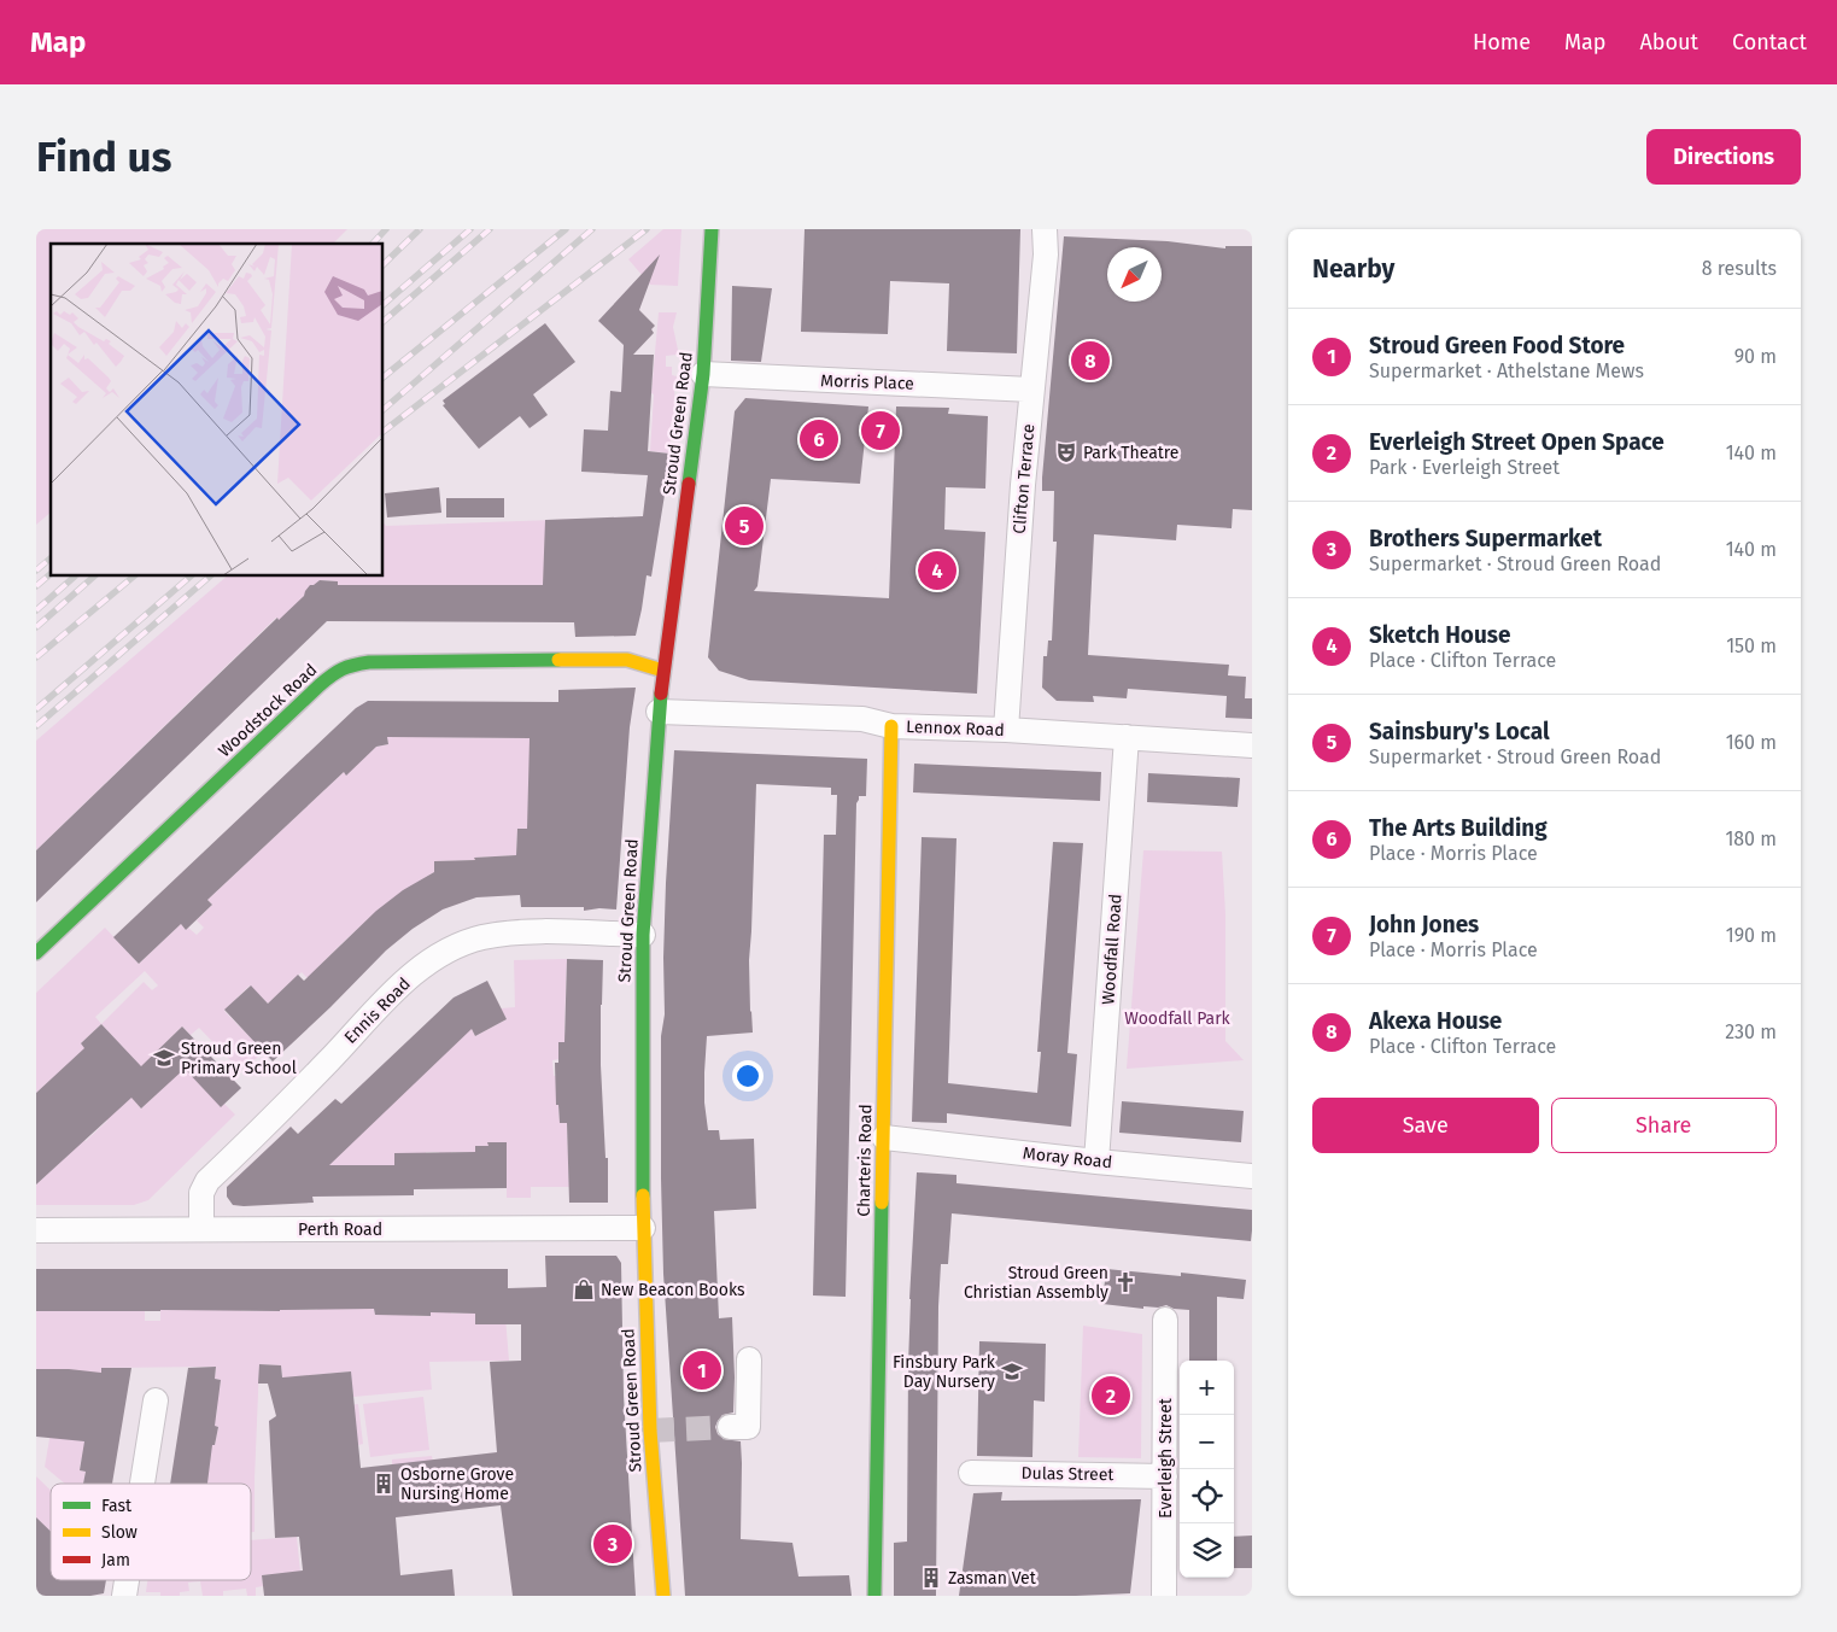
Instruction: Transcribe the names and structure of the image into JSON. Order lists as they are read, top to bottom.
{
  "streets": {
    "main road": ["Stroud Green Road", "Woodstock Road", "Charteris Road"],
    "street": [
      "Morris Place",
      "Clifton Terrace",
      "Lennox Road",
      "Woodfall Road",
      "Ennis Road",
      "Moray Road",
      "Perth Road",
      "Everleigh Street",
      "Dulas Street"
    ]
  },
  "crossings": [
    ["Morris Place", "Stroud Green Road"],
    ["Morris Place", "Clifton Terrace"],
    ["Stroud Green Road", "Woodstock Road"],
    ["Stroud Green Road", "Lennox Road"],
    ["Stroud Green Road", "Ennis Road"],
    ["Stroud Green Road", "Perth Road"],
    ["Clifton Terrace", "Lennox Road"],
    ["Lennox Road", "Woodfall Road"],
    ["Lennox Road", "Charteris Road"],
    ["Woodfall Road", "Moray Road"],
    ["Ennis Road", "Perth Road"],
    ["Moray Road", "Charteris Road"],
    ["Everleigh Street", "Dulas Street"]
  ],
  "parks": ["Woodfall Park"],
  "places": {
    "theatre": ["Park Theatre"],
    "school or university": ["Stroud Green Primary School", "Finsbury Park Day Nursery"],
    "church": ["Stroud Green Christian Assembly"],
    "shop": ["New Beacon Books"],
    "building": ["Osborne Grove Nursing Home", "Zasman Vet"]
  },
  "legend": ["Fast", "Slow", "Jam"],
  "north": "bottom left",
  "page": {
    "header": "Map",
    "nav": [
      "Home",
      "Map",
      "About",
      "Contact"
    ],
    "buttons": [
      "Directions",
      ["Save", "Share"]
    ],
    "title": "Find us",
    "heading": ["Nearby", "8 results"],
    "list": [
      {
        "mark": "1",
        "name": "Stroud Green Food Store",
        "note": "Supermarket · Athelstane Mews",
        "value": "90 m"
      },
      {
        "mark": "2",
        "name": "Everleigh Street Open Space",
        "note": "Park · Everleigh Street",
        "value": "140 m"
      },
      {
        "mark": "3",
        "name": "Brothers Supermarket",
        "note": "Supermarket · Stroud Green Road",
        "value": "140 m"
      },
      {
        "mark": "4",
        "name": "Sketch House",
        "note": "Place · Clifton Terrace",
        "value": "150 m"
      },
      {
        "mark": "5",
        "name": "Sainsbury's Local",
        "note": "Supermarket · Stroud Green Road",
        "value": "160 m"
      },
      {
        "mark": "6",
        "name": "The Arts Building",
        "note": "Place · Morris Place",
        "value": "180 m"
      },
      {
        "mark": "7",
        "name": "John Jones",
        "note": "Place · Morris Place",
        "value": "190 m"
      },
      {
        "mark": "8",
        "name": "Akexa House",
        "note": "Place · Clifton Terrace",
        "value": "230 m"
      }
    ],
    "pins": [
      "8",
      "7",
      "6",
      "5",
      "4",
      "1",
      "2",
      "3"
    ],
    "map_buttons": ["+", "−"]
  }
}
